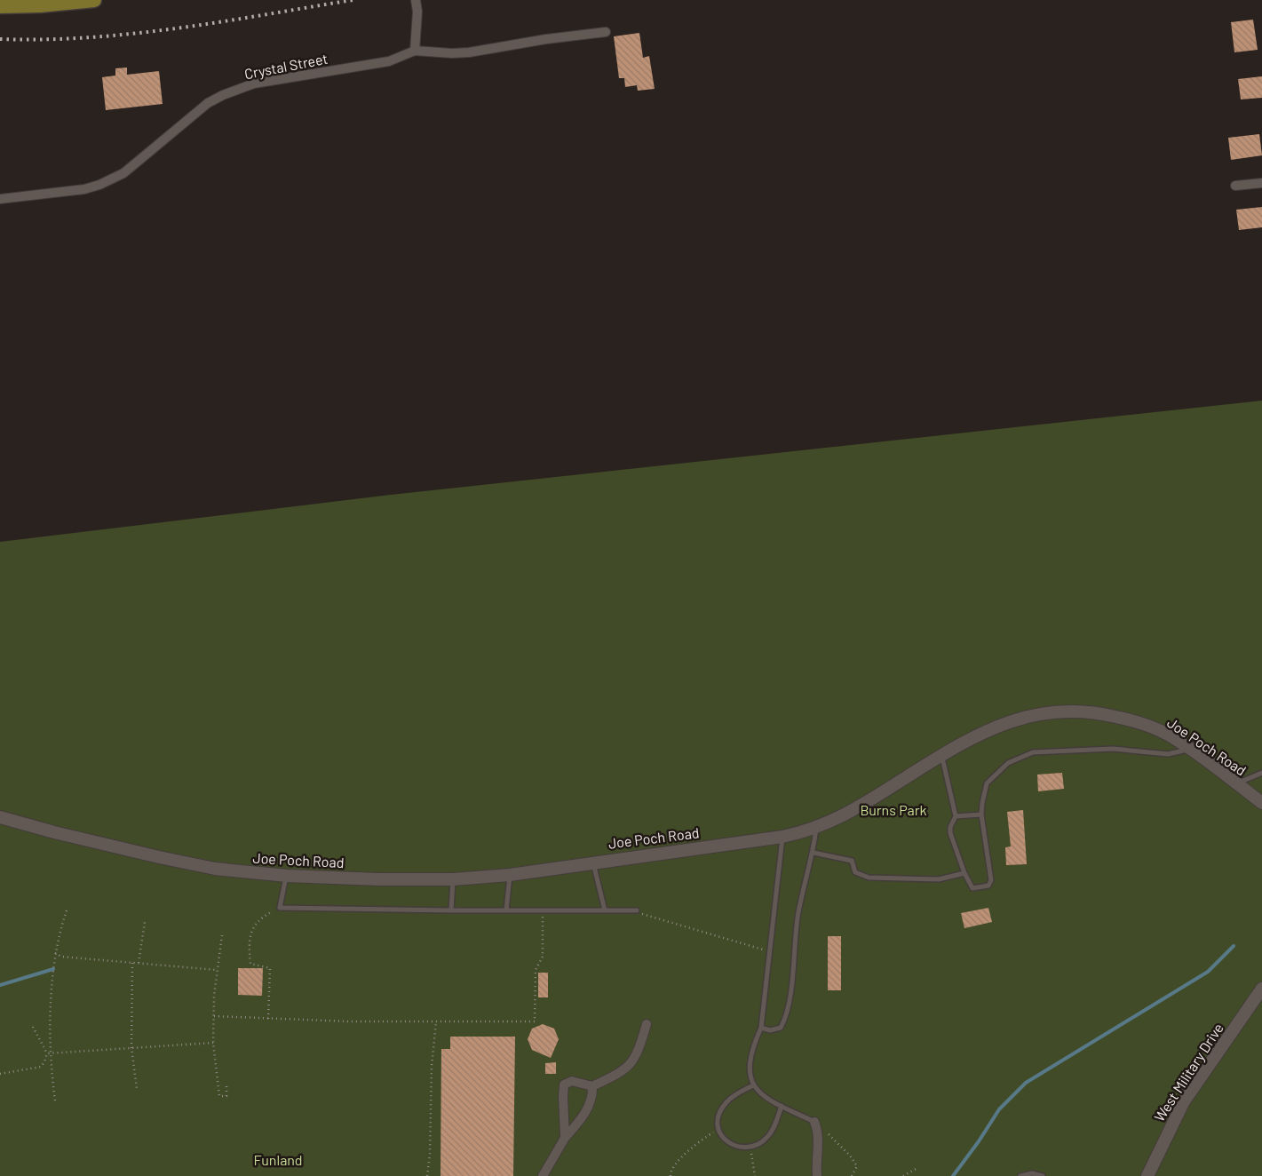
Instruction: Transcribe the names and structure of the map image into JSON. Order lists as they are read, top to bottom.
{
  "streets": {
    "street": ["Crystal Street", "Joe Poch Road", "West Military Drive"]
  },
  "parks": ["Burns Park", "Funland"]
}
